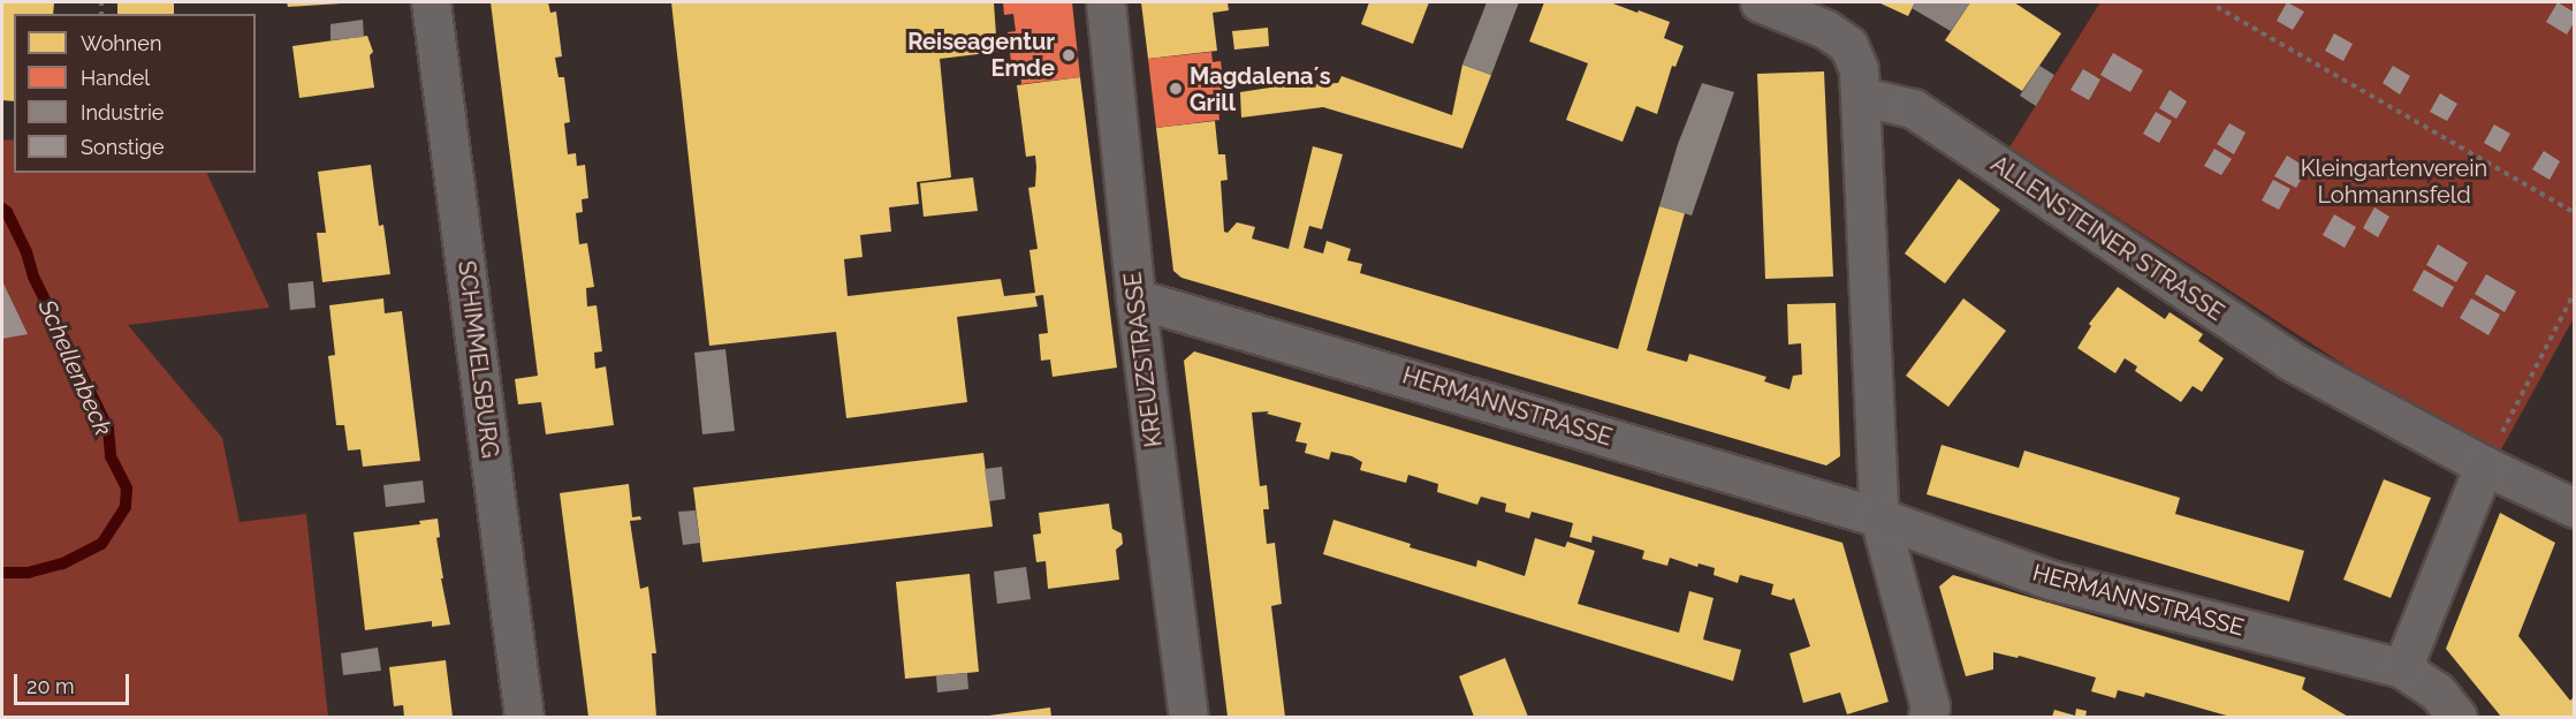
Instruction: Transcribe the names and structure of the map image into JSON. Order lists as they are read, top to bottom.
{
  "streets": {
    "street": [
      "ALLENSTEINER STRASSE",
      "SCHIMMELSBURG",
      "KREUZSTRASSE",
      "HERMANNSTRASSE"
    ]
  },
  "crossings": [
    ["KREUZSTRASSE", "HERMANNSTRASSE"]
  ],
  "water": ["Schellenbeck"],
  "parks": ["Kleingartenverein Lohmannsfeld"],
  "places": ["Reiseagentur Emde", "Magdalena´s Grill"],
  "legend": [
    "Wohnen",
    "Handel",
    "Industrie",
    "Sonstige"
  ],
  "scale_bar": "20 m"
}
